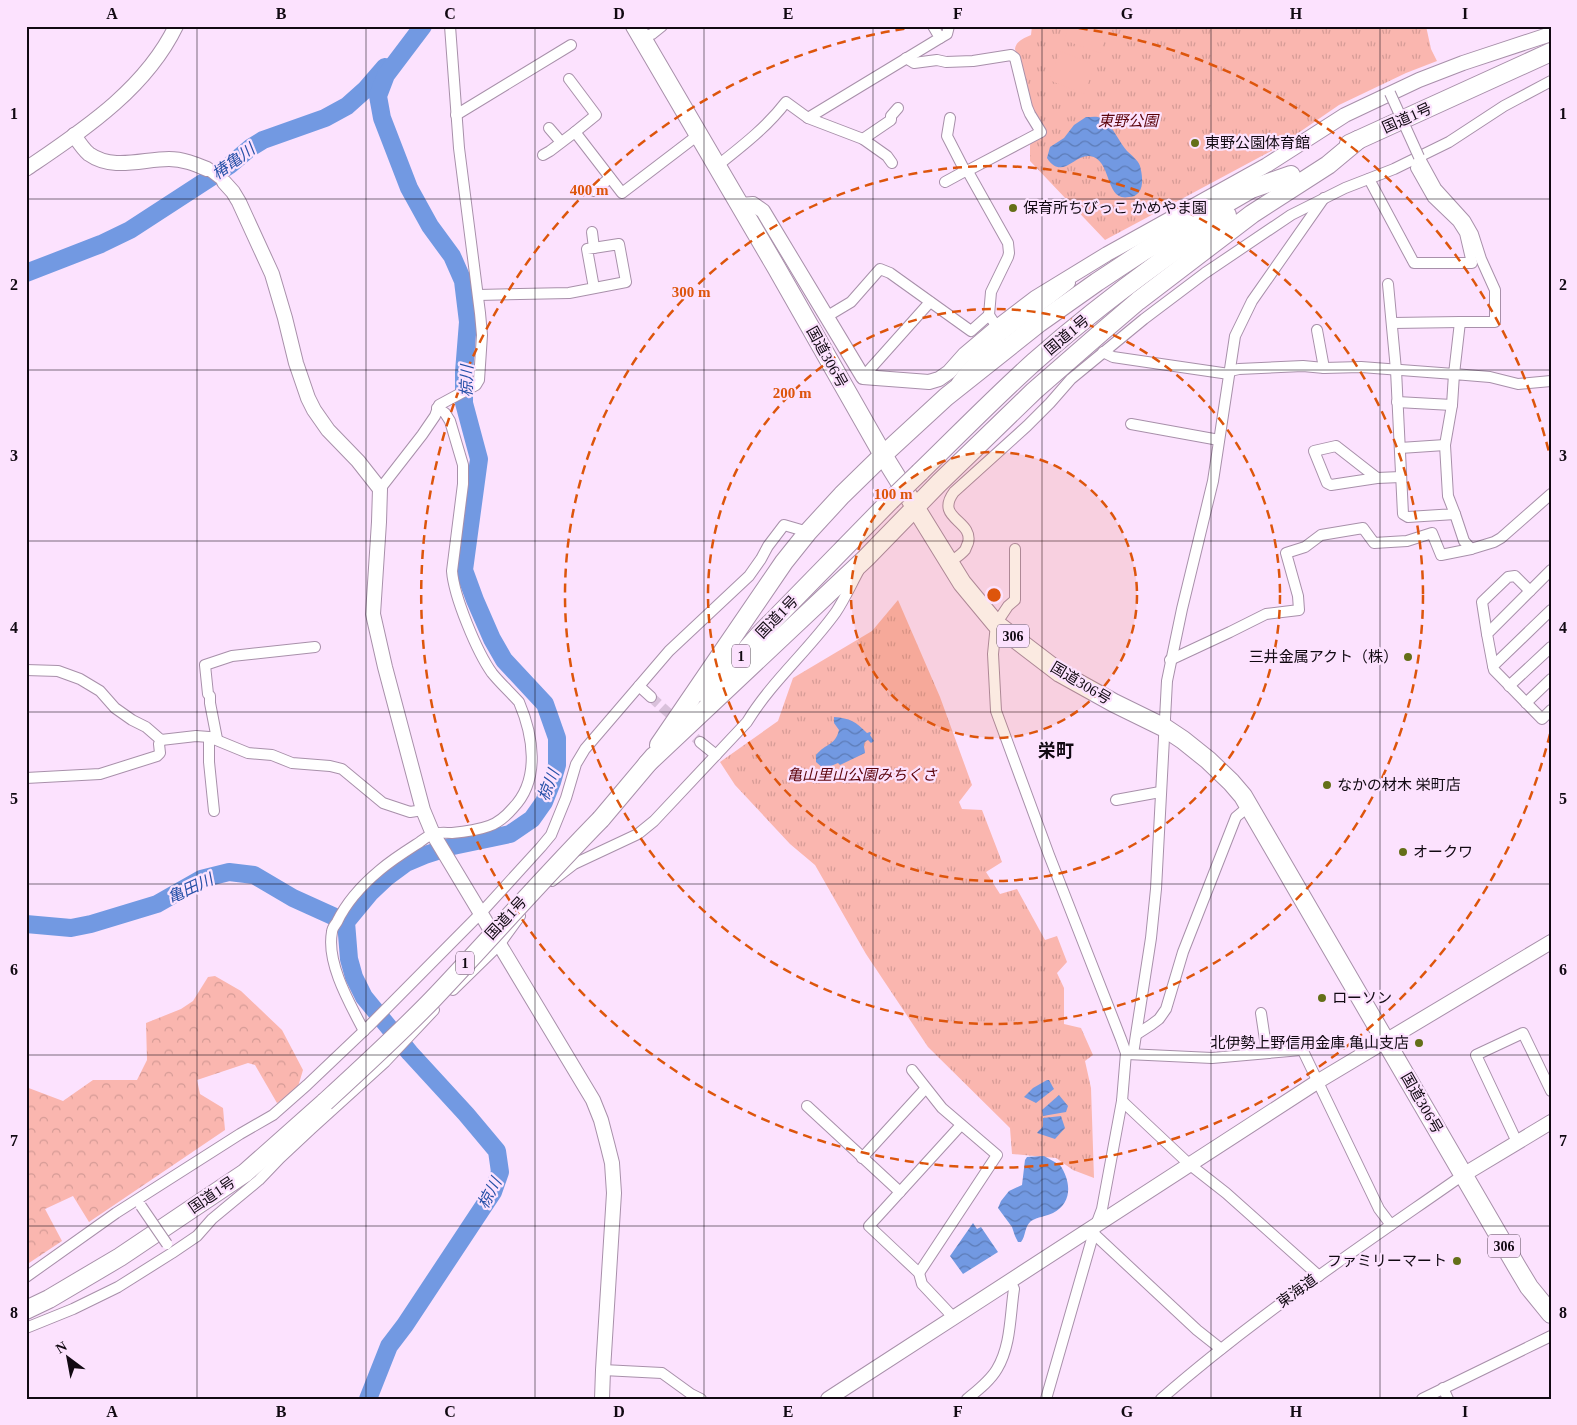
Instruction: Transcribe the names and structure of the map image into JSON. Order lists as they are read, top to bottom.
{
  "streets": {
    "highway": [
      "国道1号",
      "国道306号",
      "306",
      "1"
    ],
    "street": ["東海道"]
  },
  "crossings": [
    ["国道306号", "東海道"]
  ],
  "districts": ["栄町"],
  "water": ["椿亀川", "椋川", "亀田川"],
  "parks": ["東野公園", "亀山里山公園みちくさ"],
  "places": [
    "東野公園体育館",
    "保育所ちびっこ かめやま園",
    "三井金属アクト（株）",
    "なかの材木 栄町店",
    "オークワ",
    "ローソン",
    "北伊勢上野信用金庫 亀山支店",
    "ファミリーマート"
  ],
  "north": "top left",
  "grid": {
    "columns": [
      "A",
      "B",
      "C",
      "D",
      "E",
      "F",
      "G",
      "H",
      "I"
    ],
    "rows": [
      "1",
      "2",
      "3",
      "4",
      "5",
      "6",
      "7",
      "8"
    ]
  },
  "rings": [
    "400 m",
    "300 m",
    "200 m",
    "100 m"
  ]
}
